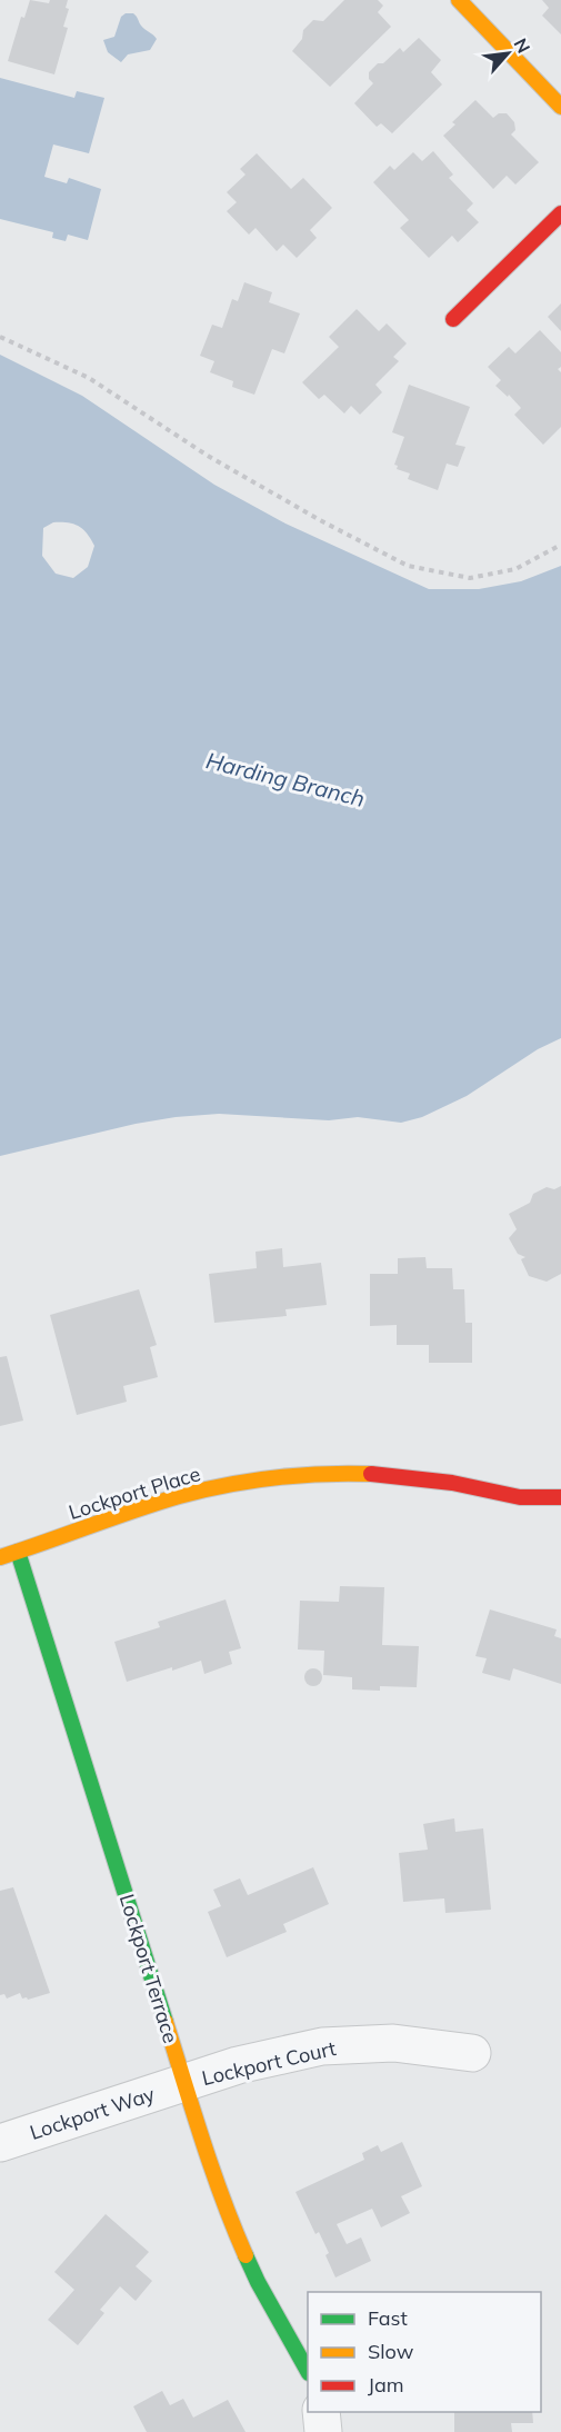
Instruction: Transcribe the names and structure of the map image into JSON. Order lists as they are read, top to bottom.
{
  "streets": {
    "street": [
      "Lockport Place",
      "Lockport Terrace",
      "Lockport Court",
      "Lockport Way"
    ]
  },
  "crossings": [
    ["Lockport Place", "Lockport Terrace"],
    ["Lockport Terrace", "Lockport Court"],
    ["Lockport Terrace", "Lockport Way"],
    ["Lockport Court", "Lockport Way"]
  ],
  "water": ["Harding Branch"],
  "legend": ["Fast", "Slow", "Jam"],
  "north": "top right"
}
